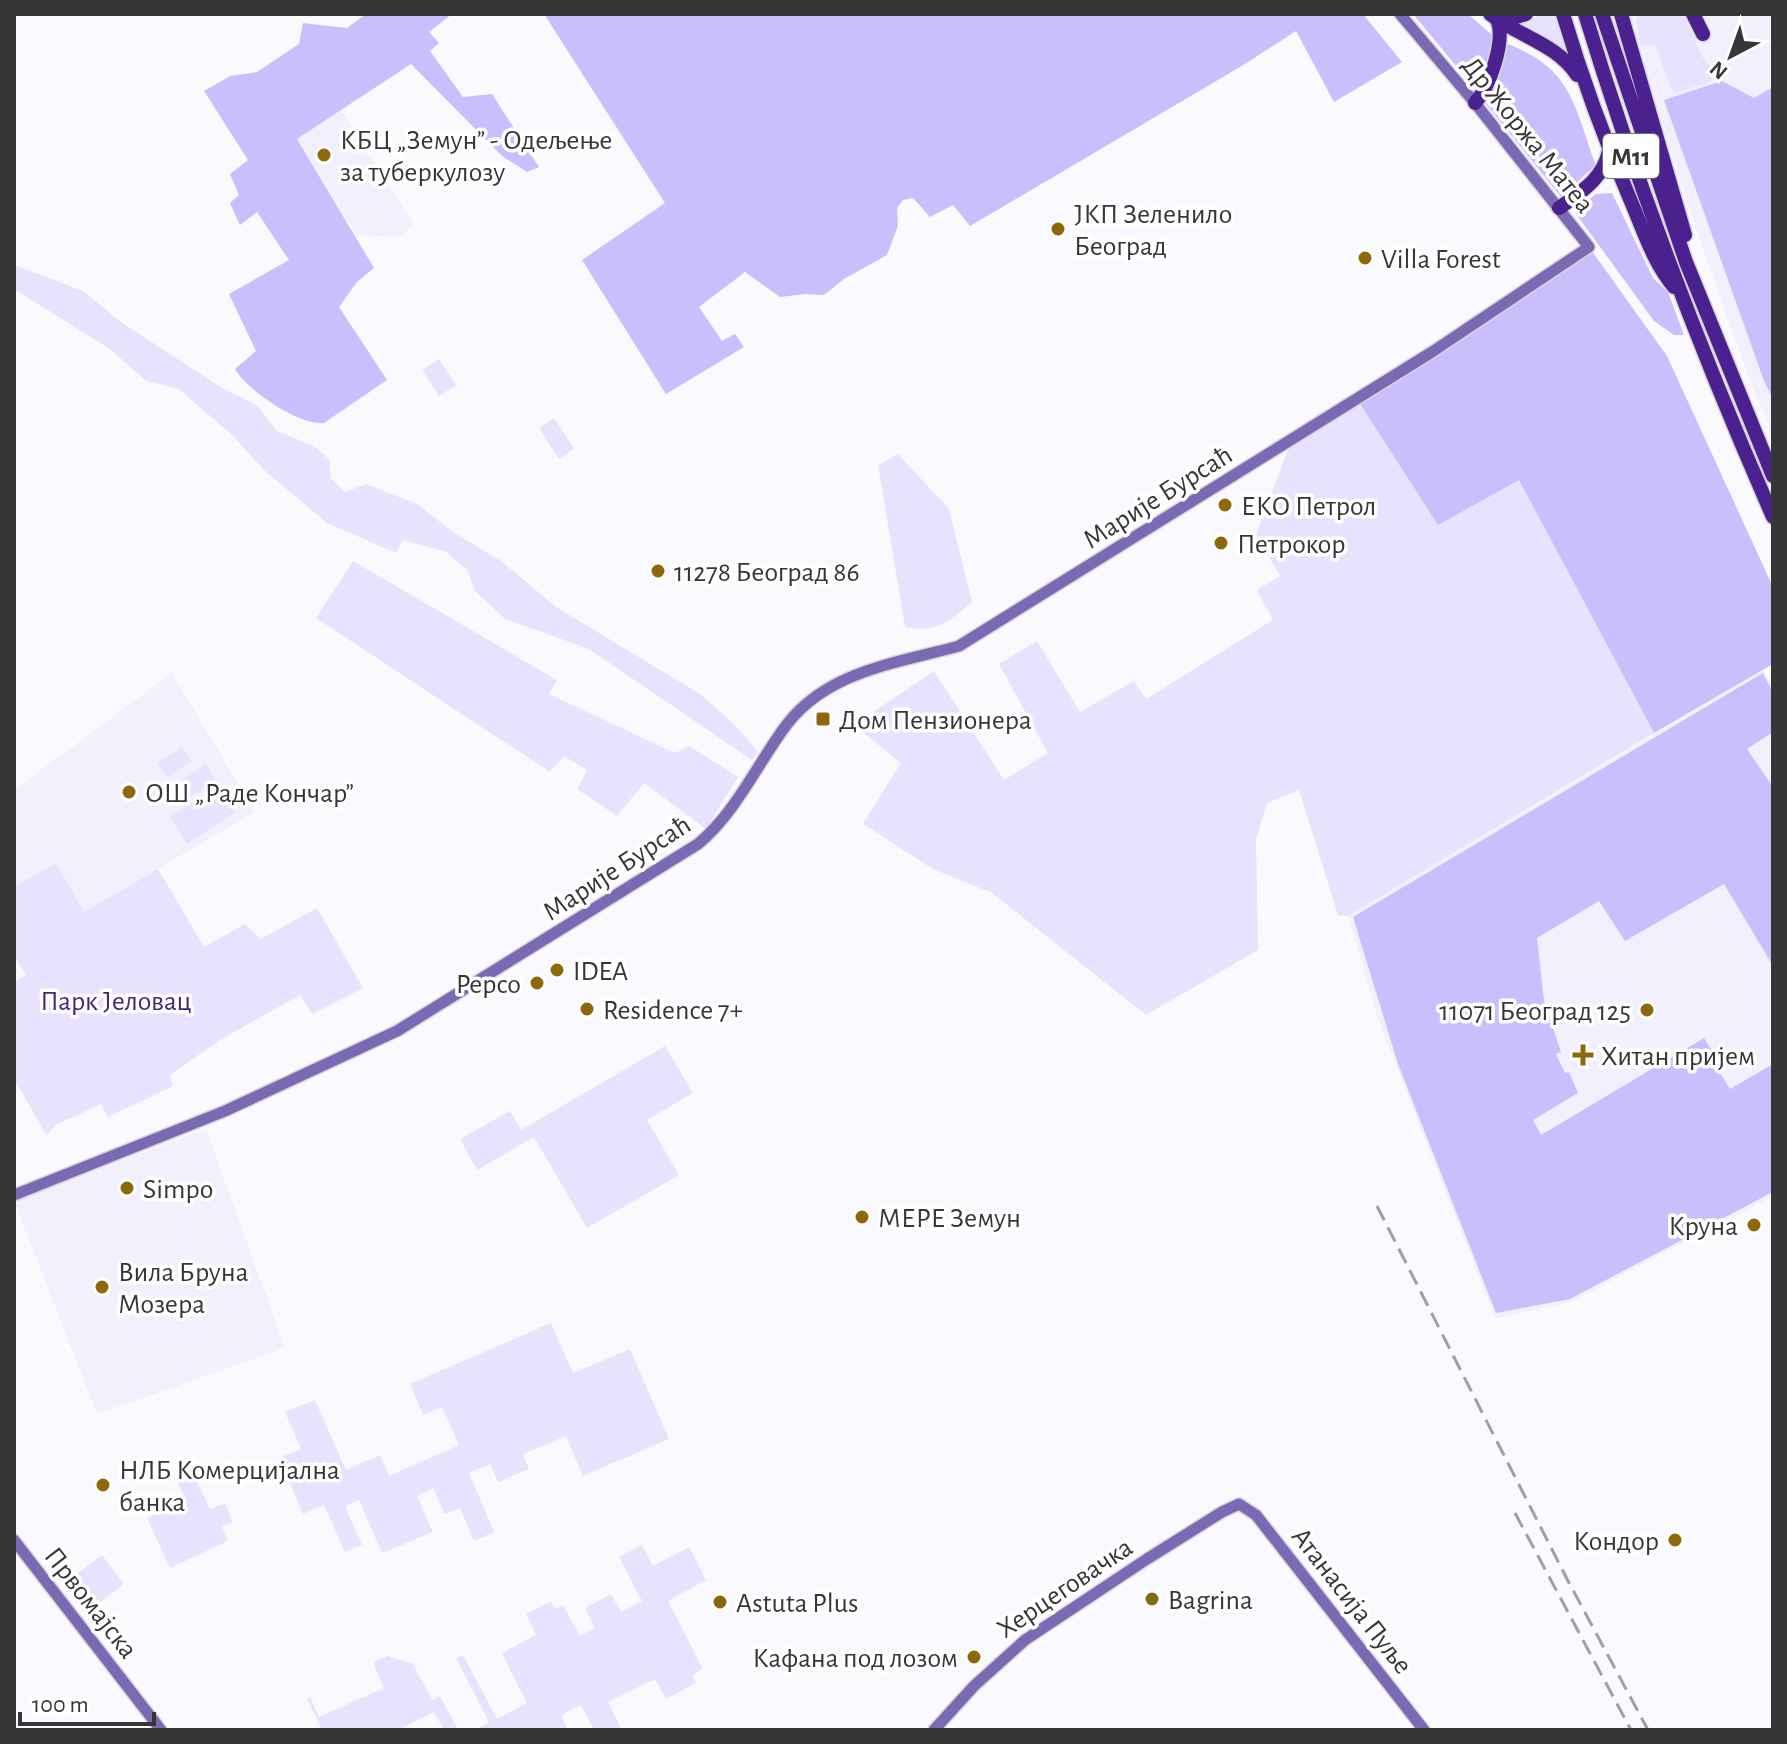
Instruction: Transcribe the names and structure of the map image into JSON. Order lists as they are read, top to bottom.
{
  "streets": {
    "highway": ["M11"],
    "street": [
      "Др Жоржа Матеа",
      "Марије Бурсаћ",
      "Херцеговачка",
      "Атанасија Пуље",
      "Првомајска"
    ]
  },
  "crossings": [
    ["Др Жоржа Матеа", "Марије Бурсаћ"],
    ["Херцеговачка", "Атанасија Пуље"]
  ],
  "parks": ["Парк Јеловац"],
  "places": {
    "other": [
      "КБЦ „Земун” - Одељење за туберкулозу",
      "ЈКП Зеленило Београд",
      "Villa Forest",
      "ЕКО Петрол",
      "Петрокор",
      "11278 Београд 86",
      "ОШ „Раде Кончар”",
      "IDEA",
      "Pepco",
      "Residence 7+",
      "11071 Београд 125",
      "Simpo",
      "МЕРЕ Земун",
      "Круна",
      "Вила Бруна Мозера",
      "НЛБ Комерцијална банка",
      "Кондор",
      "Bagrina",
      "Astuta Plus",
      "Кафана под лозом"
    ],
    "transit": ["Дом Пензионера"],
    "health": ["Хитан пријем"]
  },
  "scale_bar": "100 m",
  "north": "bottom left"
}
